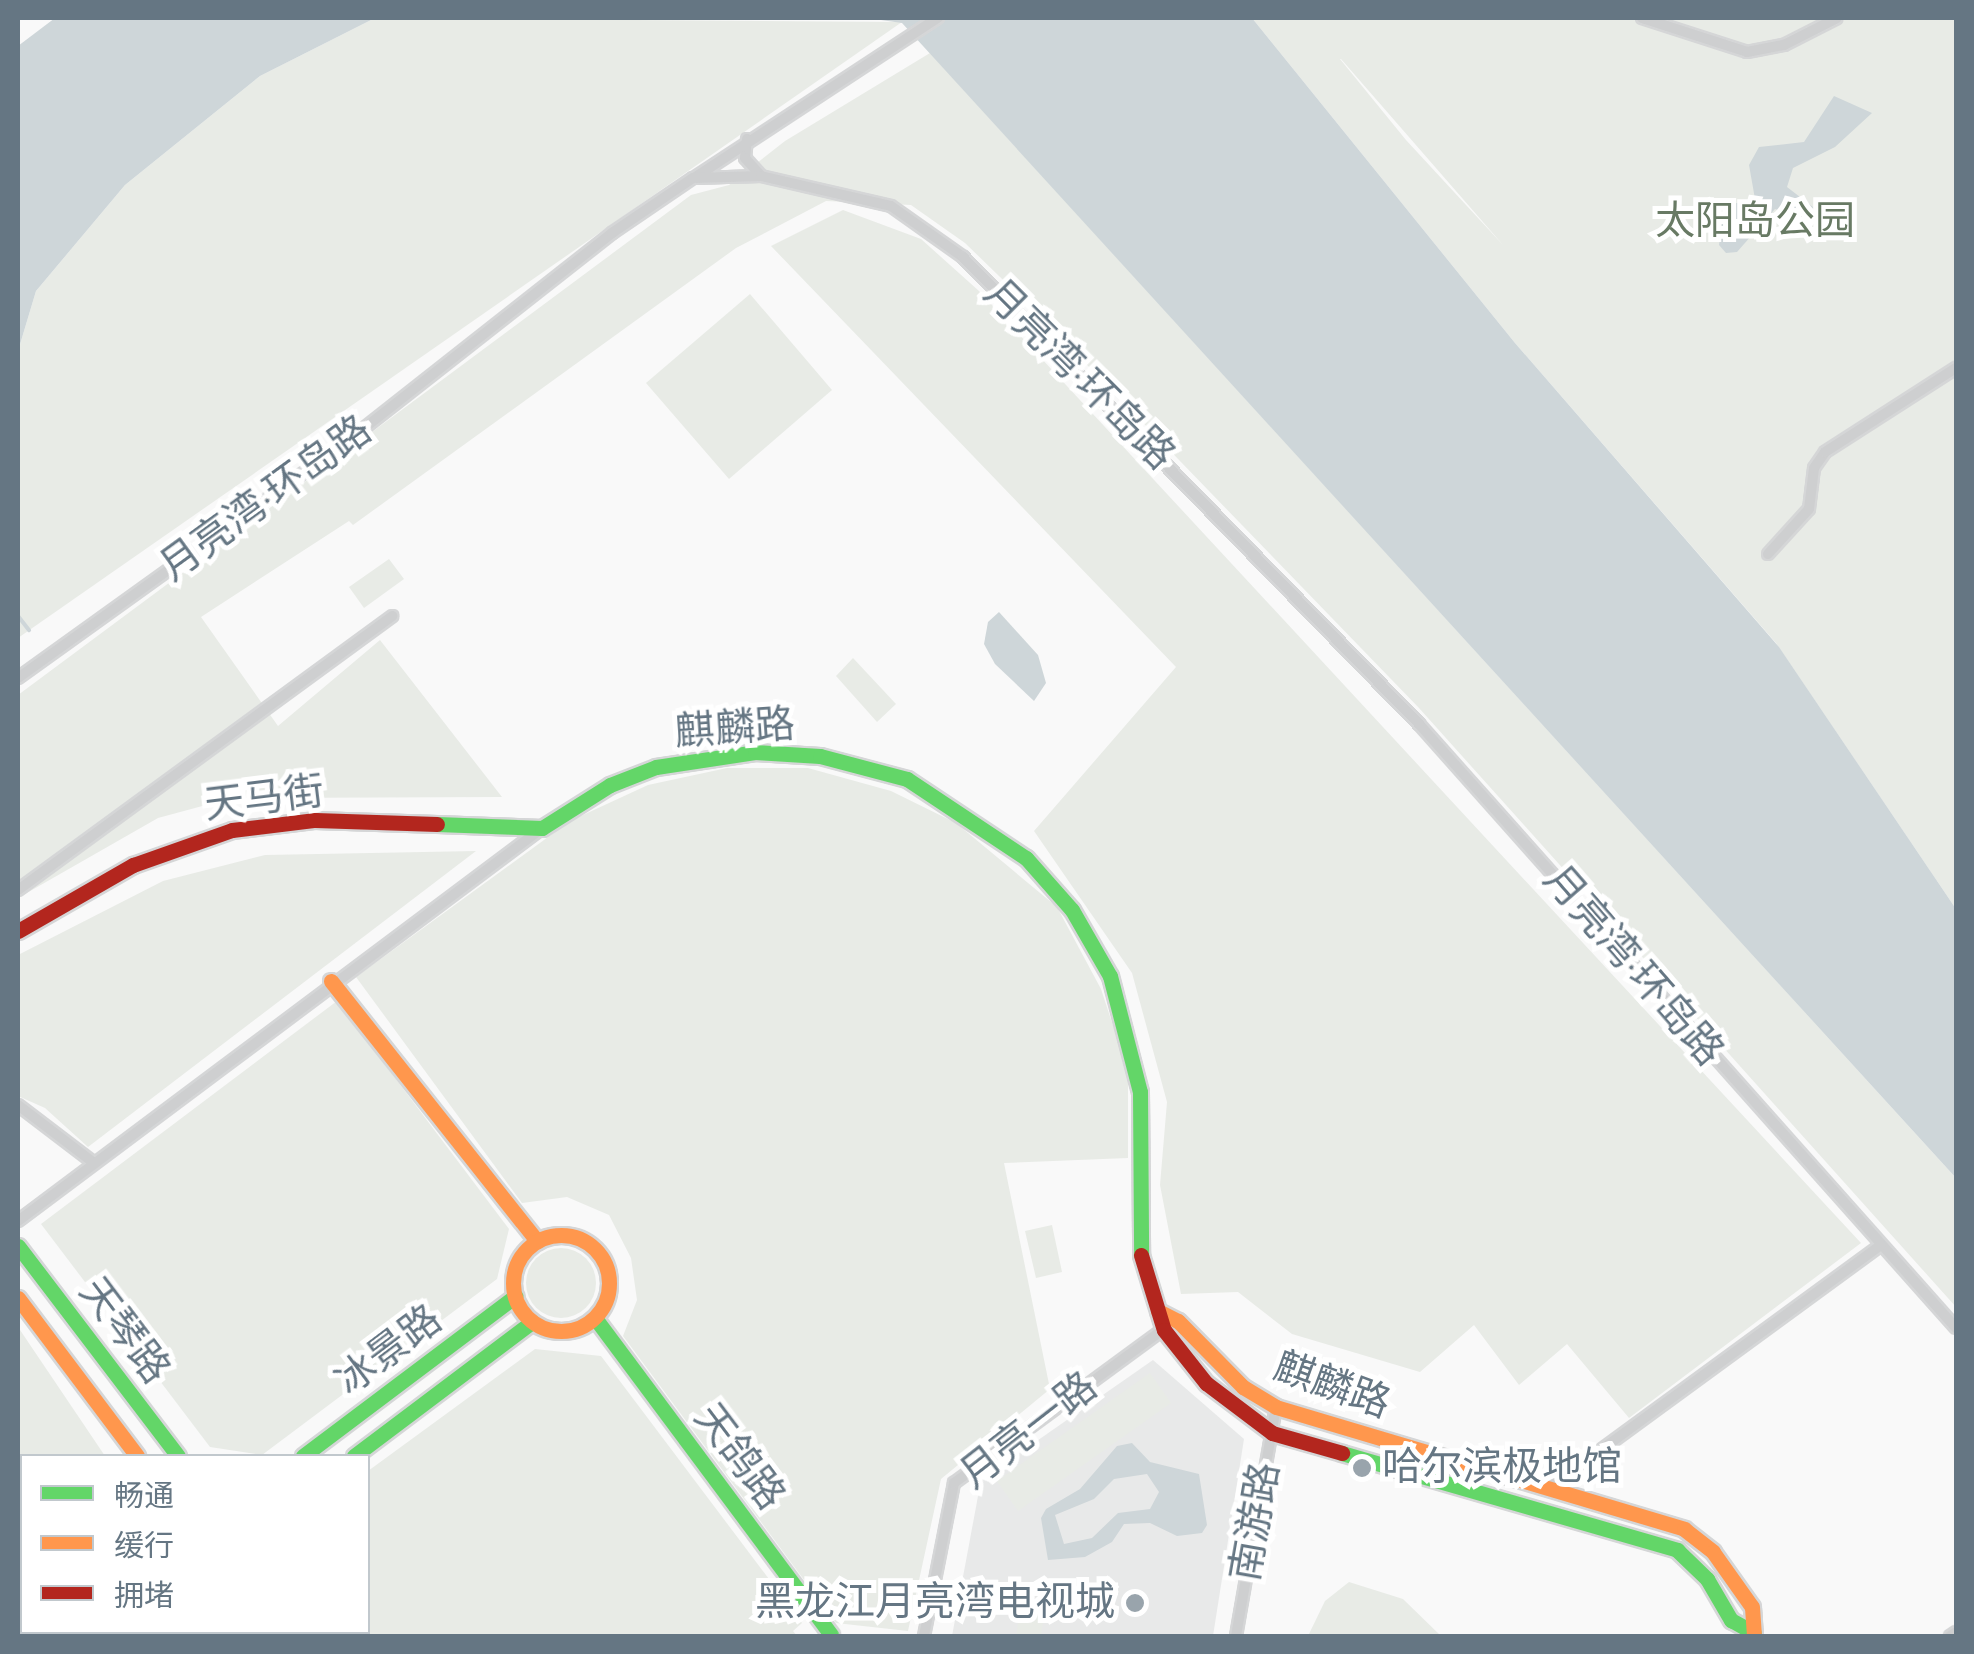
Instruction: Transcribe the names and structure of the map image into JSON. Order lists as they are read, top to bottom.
{
  "streets": {
    "street": [
      "月亮湾·环岛路",
      "麒麟路",
      "天马街",
      "天琴路",
      "冰景路",
      "月亮一路",
      "天鸽路",
      "南游路"
    ]
  },
  "crossings": [
    ["麒麟路", "天马街"],
    ["麒麟路", "月亮一路"],
    ["麒麟路", "南游路"],
    ["冰景路", "天鸽路"]
  ],
  "parks": ["太阳岛公园"],
  "places": ["哈尔滨极地馆", "黑龙江月亮湾电视城"],
  "legend": ["畅通", "缓行", "拥堵"]
}
